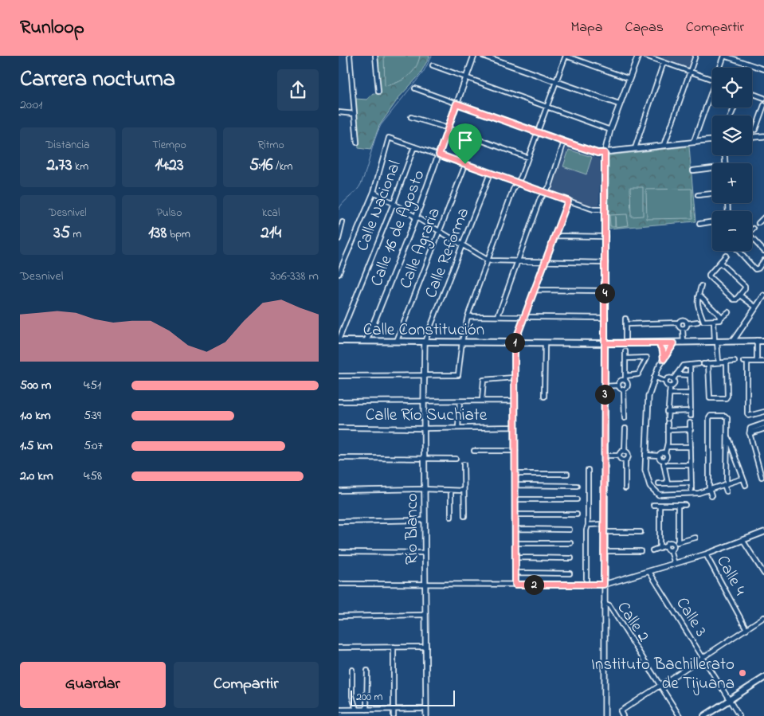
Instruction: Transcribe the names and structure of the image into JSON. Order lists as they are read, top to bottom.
{
  "streets": {
    "main road": ["Calle Constitución"],
    "street": [
      "Calle Nacional",
      "Calle 16 de Agosto",
      "Calle Agraria",
      "Calle Reforma",
      "Calle Río Suchiate",
      "Río Blanco",
      "Calle 4",
      "Calle 3",
      "Calle 2"
    ]
  },
  "crossings": [
    ["Calle Nacional", "Calle Constitución"],
    ["Calle 16 de Agosto", "Calle Constitución"],
    ["Calle Agraria", "Calle Constitución"],
    ["Calle Reforma", "Calle Constitución"],
    ["Calle Reforma", "Río Blanco"],
    ["Calle Constitución", "Río Blanco"],
    ["Calle Río Suchiate", "Río Blanco"]
  ],
  "places": ["Instituto Bachillerato de Tijuana"],
  "scale_bar": "200 m",
  "page": {
    "header": "Runloop",
    "nav": ["Mapa", "Capas", "Compartir"],
    "heading": ["Carrera nocturna", "20:01"],
    "map_buttons": ["+", "−"],
    "stats": [
      ["Distancia", "2.73 km"],
      ["Tiempo", "14:23"],
      ["Ritmo", "5:16 /km"],
      ["Desnivel", "35 m"],
      ["Pulso", "138 bpm"],
      ["kcal", "214"]
    ],
    "chart": ["Desnivel", "306–338 m"],
    "pins": [
      "4",
      "1",
      "3",
      "2"
    ],
    "list": [
      {
        "name": "500 m",
        "note": "4:51"
      },
      {
        "name": "1.0 km",
        "note": "5:39"
      },
      {
        "name": "1.5 km",
        "note": "5:07"
      },
      {
        "name": "2.0 km",
        "note": "4:58"
      }
    ],
    "buttons": ["Guardar", "Compartir"],
    "scale": "200 m"
  }
}
